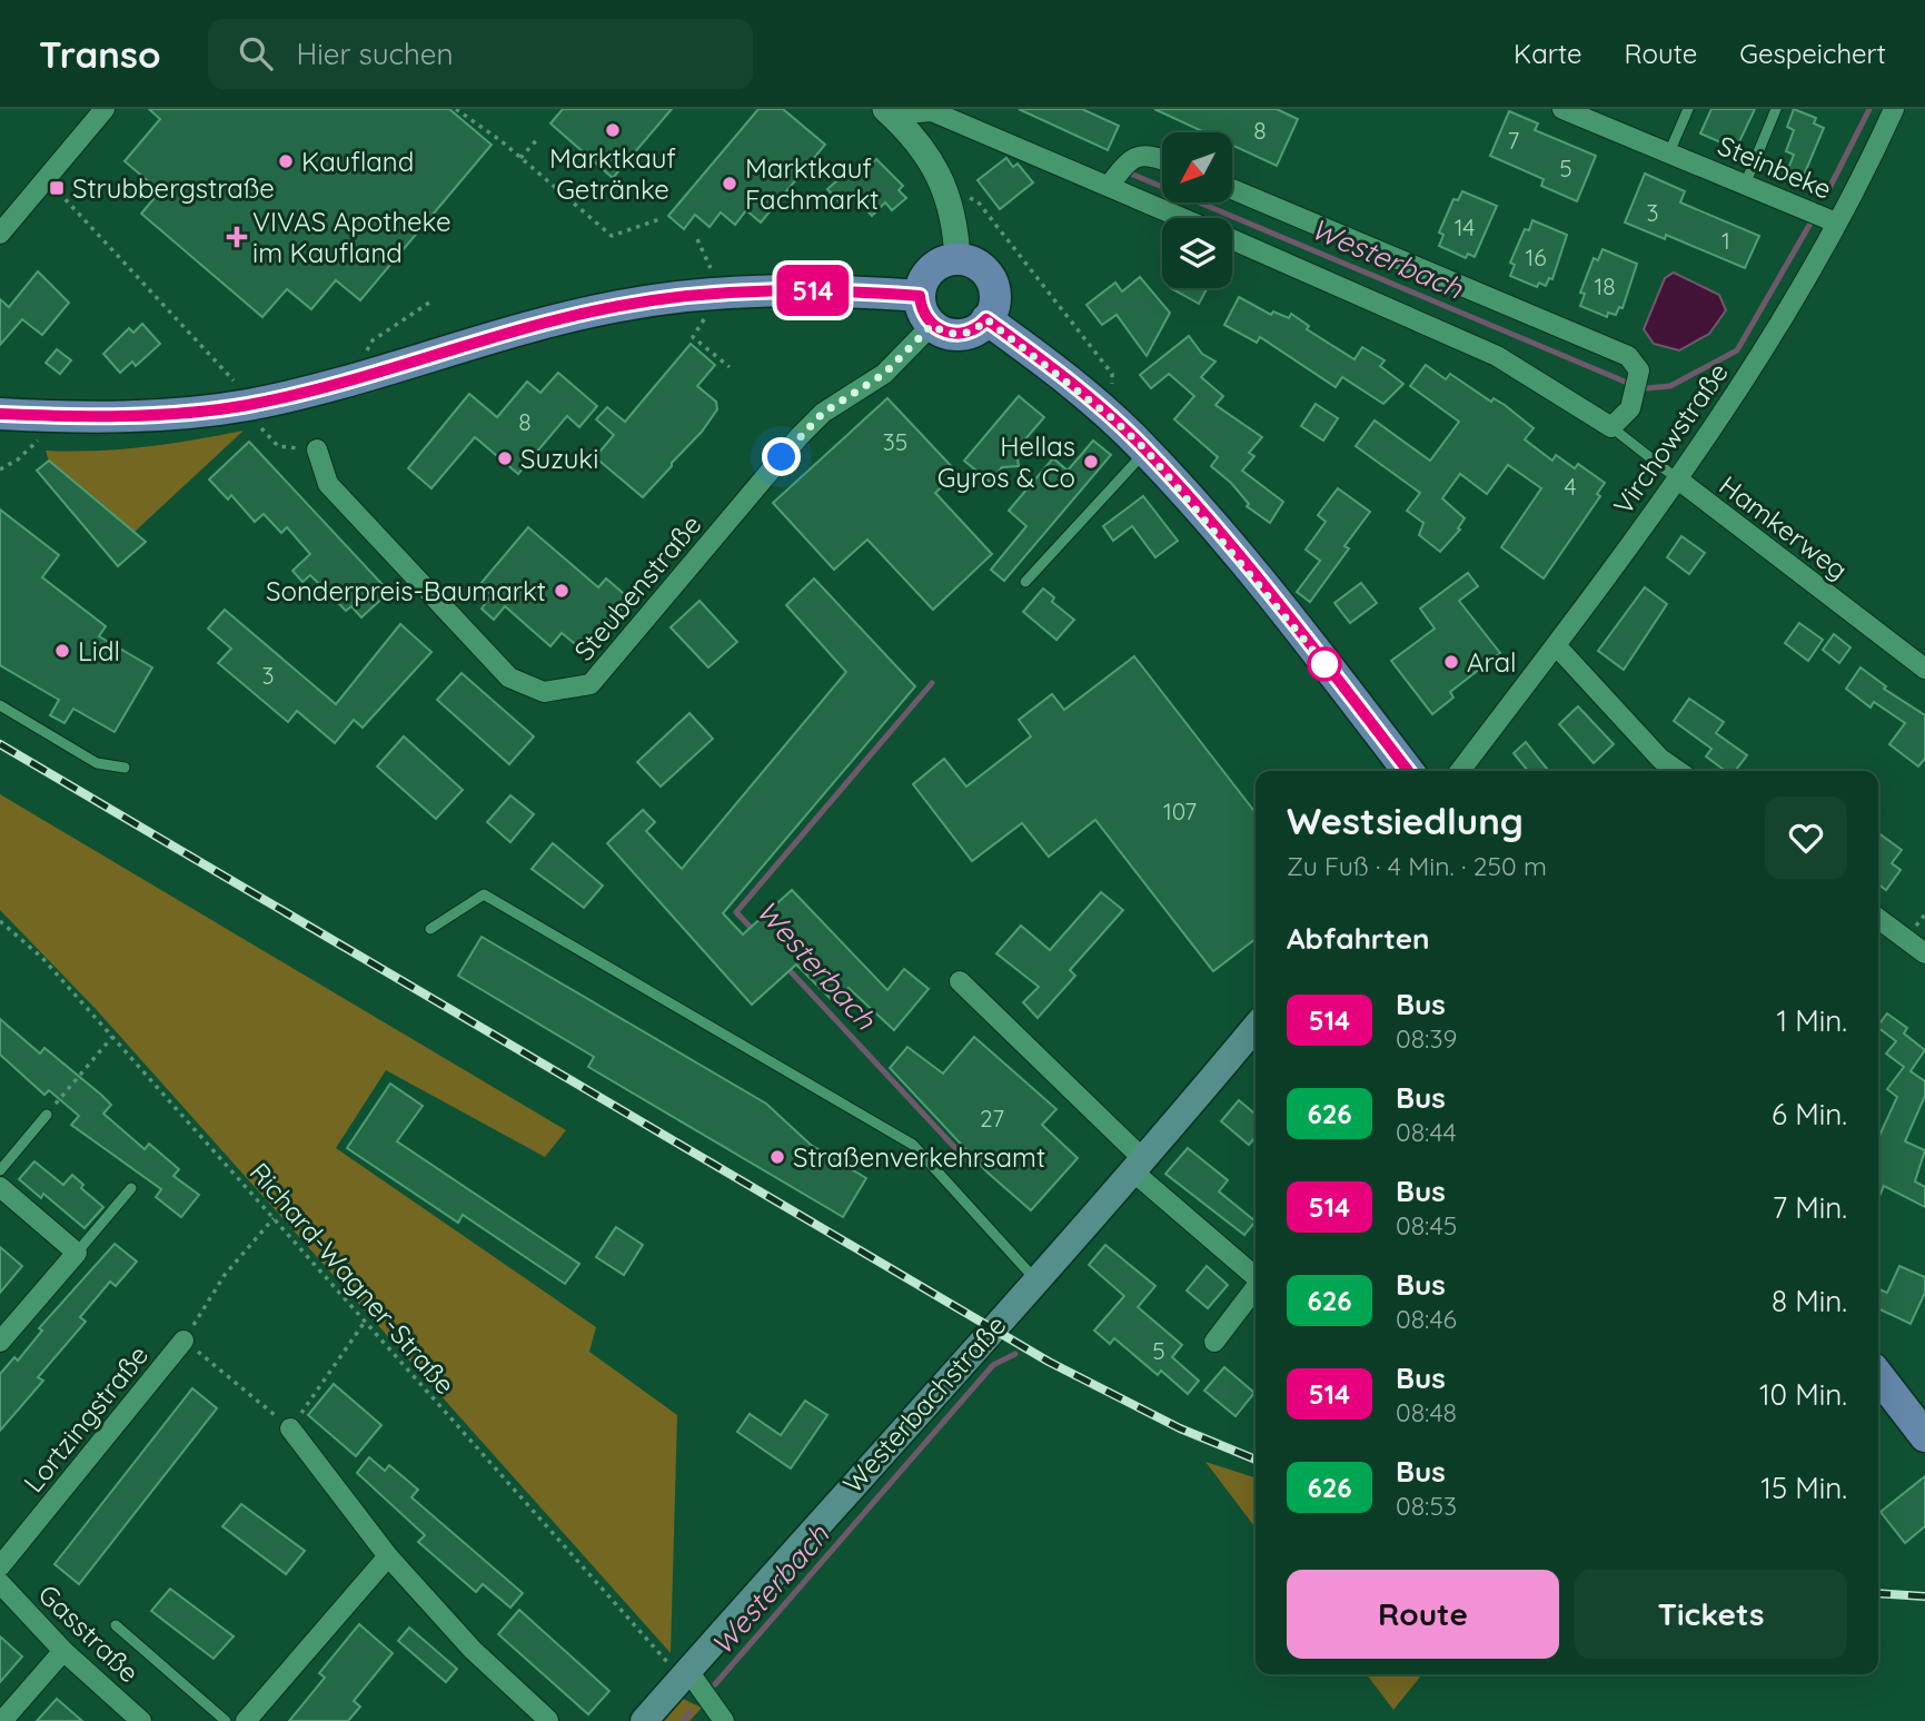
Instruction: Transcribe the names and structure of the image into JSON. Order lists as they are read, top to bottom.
{
  "streets": {
    "main road": ["Westerbachstraße"],
    "street": [
      "Steinbeke",
      "Virchowstraße",
      "Hamkerweg",
      "Steubenstraße",
      "Lortzingstraße",
      "Gasstraße"
    ],
    "path": ["Richard-Wagner-Straße"]
  },
  "crossings": [
    ["Steinbeke", "Virchowstraße"],
    ["Virchowstraße", "Hamkerweg"],
    ["Richard-Wagner-Straße", "Westerbachstraße"]
  ],
  "water": ["Westerbach"],
  "places": {
    "other": [
      "Marktkauf Getränke",
      "Kaufland",
      "Marktkauf Fachmarkt",
      "Suzuki",
      "Hellas Gyros & Co",
      "Sonderpreis-Baumarkt",
      "Lidl",
      "Aral",
      "Straßenverkehrsamt"
    ],
    "transit": ["Strubbergstraße"],
    "health": ["VIVAS Apotheke im Kaufland"]
  },
  "lines": ["bus line 514"],
  "house_numbers": [
    "8",
    "7",
    "5",
    "3",
    "14",
    "1",
    "16",
    "18",
    "8",
    "35",
    "4",
    "3",
    "107",
    "27",
    "5"
  ],
  "north": "bottom left",
  "page": {
    "header": "Transo",
    "search": "Hier suchen",
    "nav": ["Karte", "Route", "Gespeichert"],
    "on_map": "514",
    "heading": [
      ["Westsiedlung", "Zu Fuß · 4 Min. · 250 m"],
      "Abfahrten"
    ],
    "list": [
      {
        "mark": "514",
        "name": "Bus",
        "note": "08:39",
        "value": "1 Min."
      },
      {
        "mark": "626",
        "name": "Bus",
        "note": "08:44",
        "value": "6 Min."
      },
      {
        "mark": "514",
        "name": "Bus",
        "note": "08:45",
        "value": "7 Min."
      },
      {
        "mark": "626",
        "name": "Bus",
        "note": "08:46",
        "value": "8 Min."
      },
      {
        "mark": "514",
        "name": "Bus",
        "note": "08:48",
        "value": "10 Min."
      },
      {
        "mark": "626",
        "name": "Bus",
        "note": "08:53",
        "value": "15 Min."
      }
    ],
    "buttons": ["Route", "Tickets"]
  }
}
